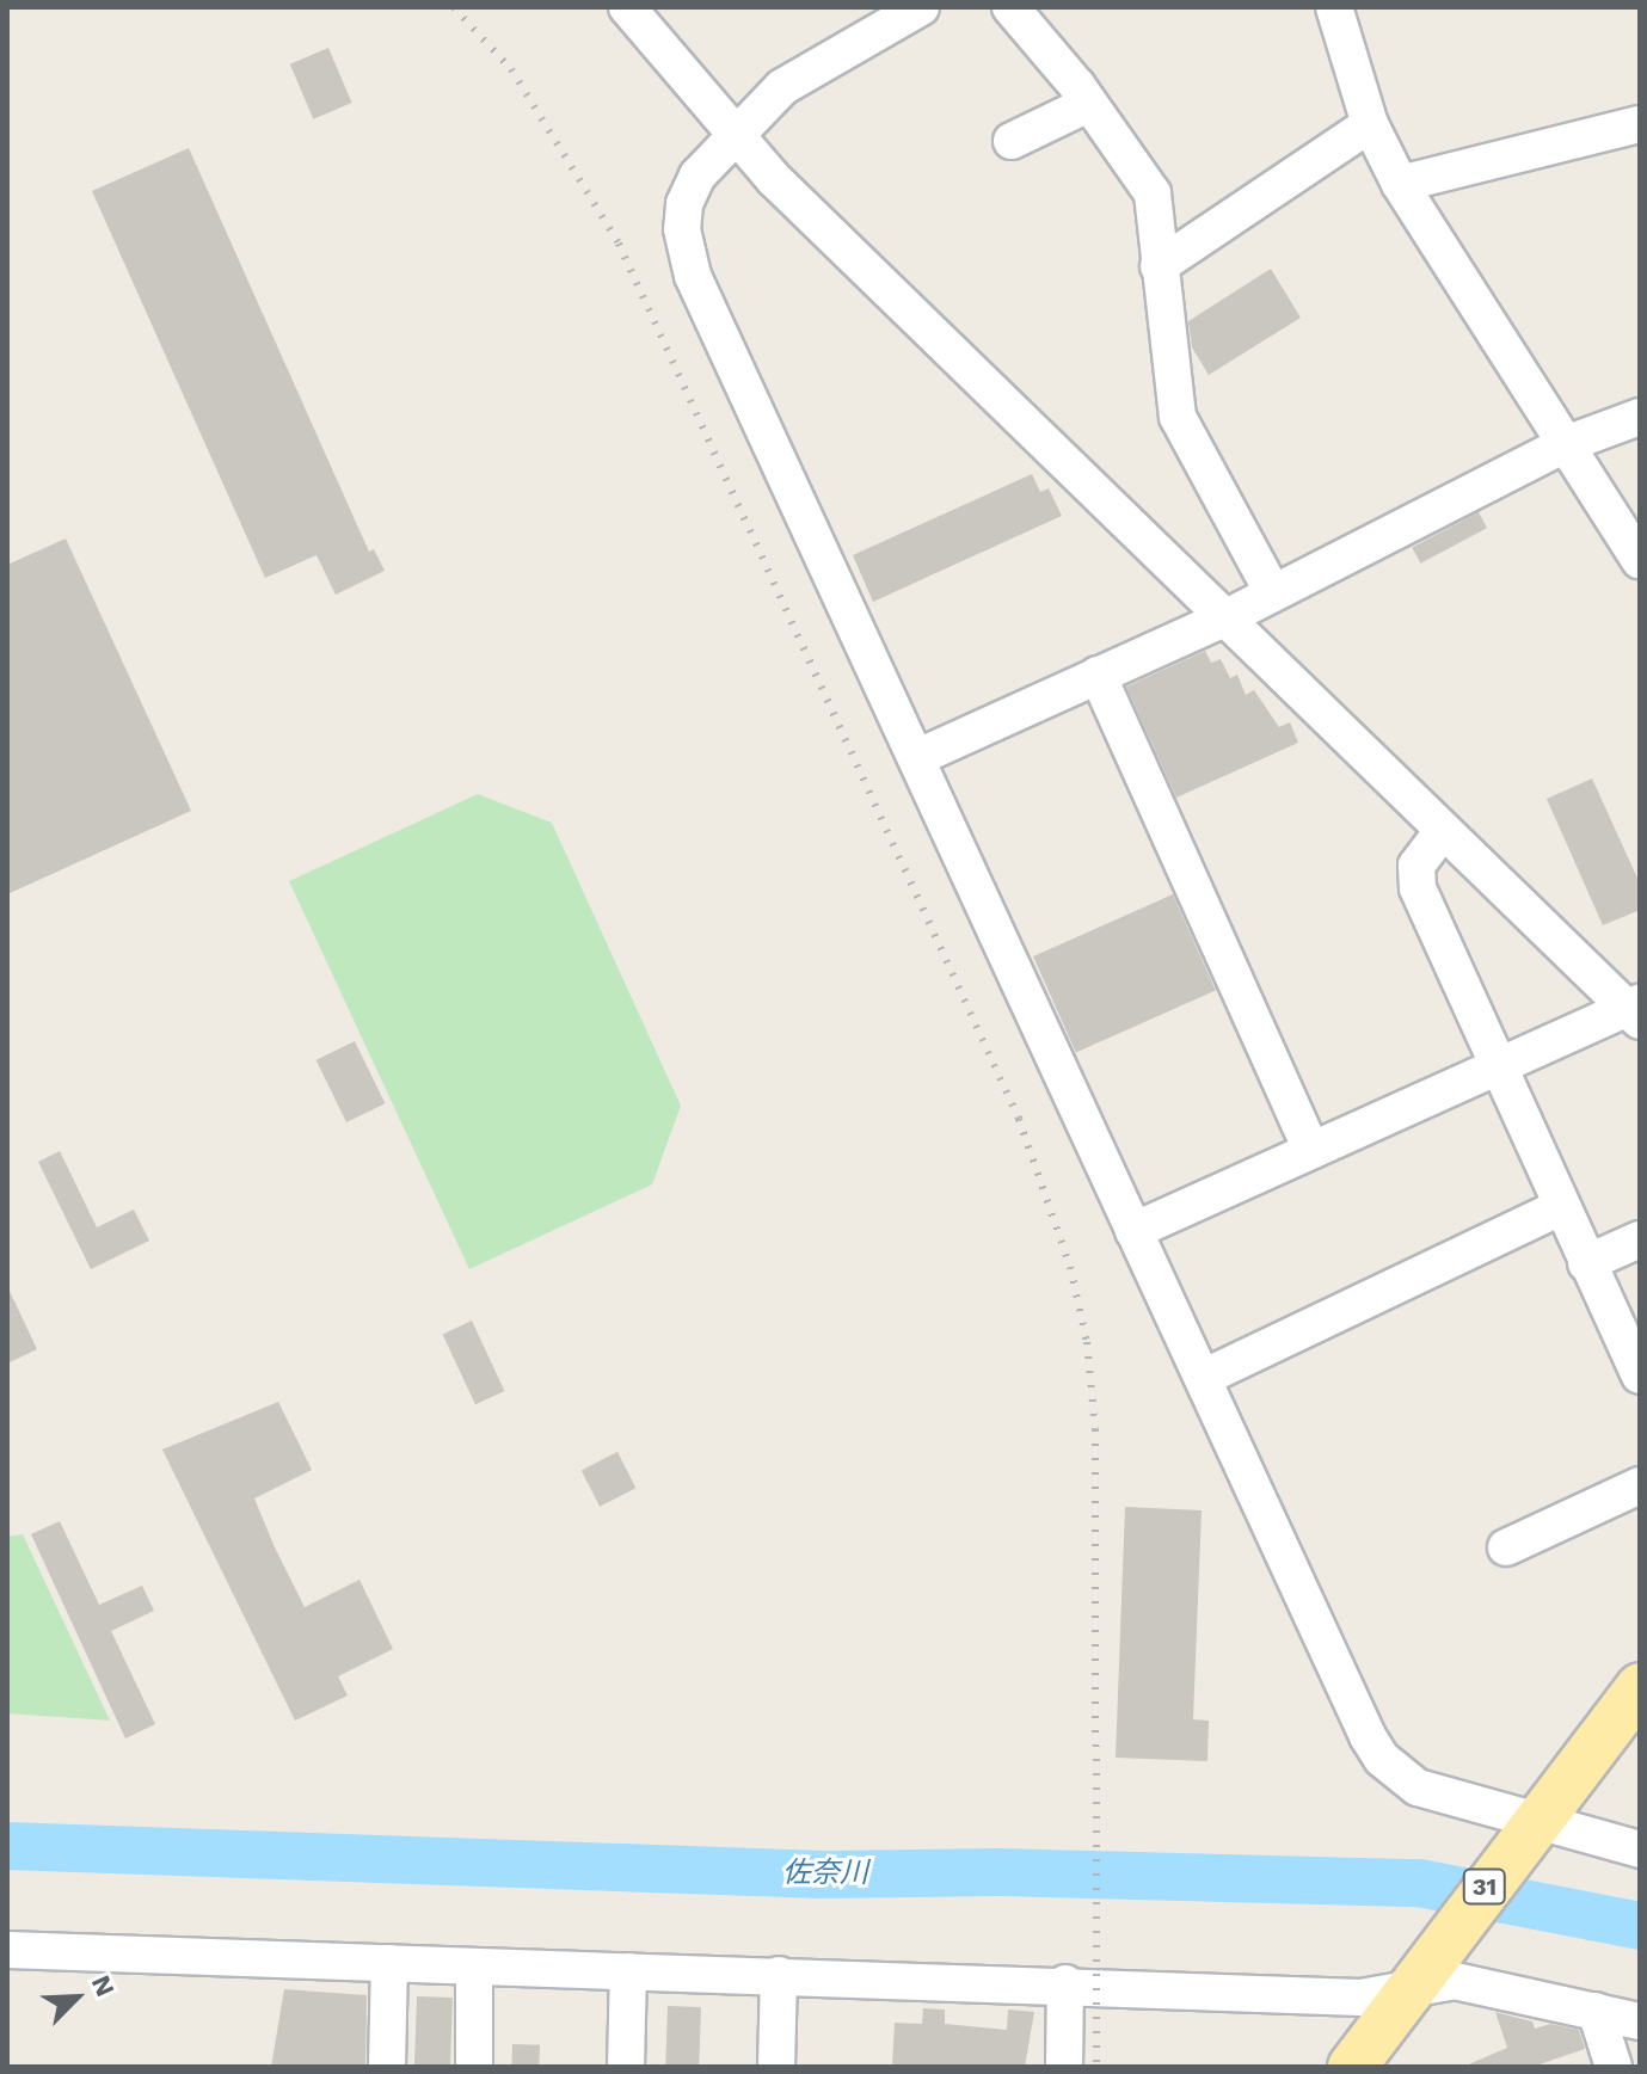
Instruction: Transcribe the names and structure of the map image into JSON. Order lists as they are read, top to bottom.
{
  "streets": {
    "main road": ["31"]
  },
  "water": ["佐奈川"],
  "north": "top right"
}
